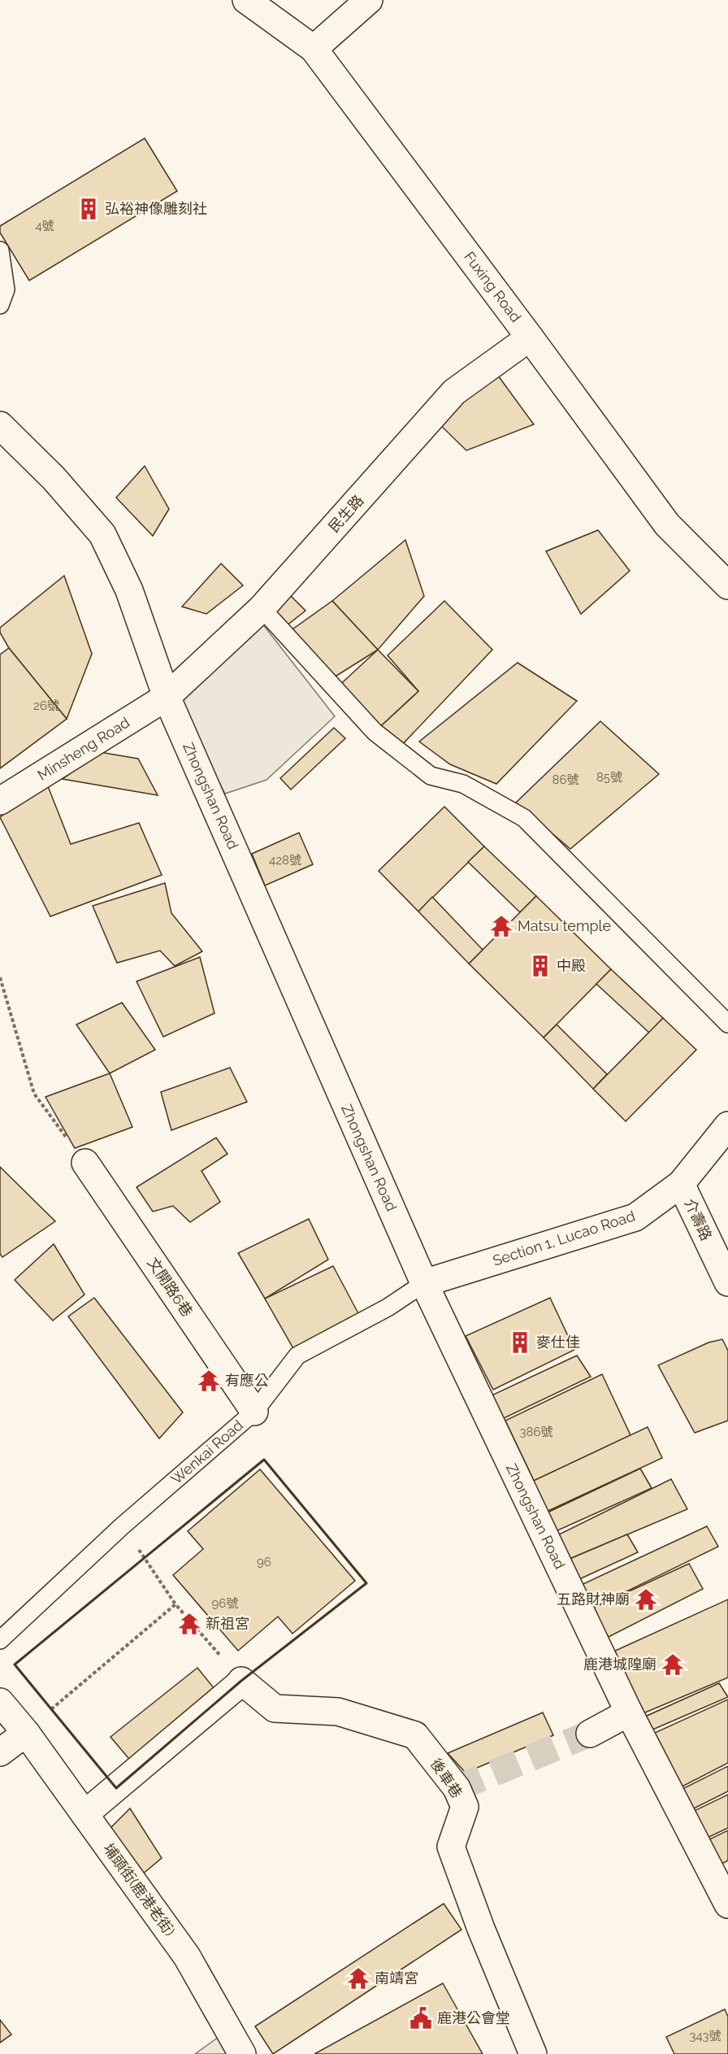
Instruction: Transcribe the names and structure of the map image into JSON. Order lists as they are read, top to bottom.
{
  "streets": {
    "street": [
      "Fuxing Road",
      "民生路",
      "Minsheng Road",
      "Zhongshan Road",
      "介壽路",
      "Section 1, Lucao Road",
      "文開路6巷",
      "後車巷",
      "埔頭街(鹿港老街)"
    ],
    "lane": ["Wenkai Road"]
  },
  "crossings": [
    ["Fuxing Road", "民生路"],
    ["民生路", "Minsheng Road"],
    ["民生路", "Zhongshan Road"],
    ["Minsheng Road", "Zhongshan Road"],
    ["Zhongshan Road", "Section 1, Lucao Road"],
    ["Zhongshan Road", "Wenkai Road"],
    ["介壽路", "Section 1, Lucao Road"],
    ["Section 1, Lucao Road", "Wenkai Road"],
    ["文開路6巷", "Wenkai Road"]
  ],
  "places": {
    "building": ["弘裕神像雕刻社", "中殿", "麥仕佳"],
    "temple": [
      "Matsu temple",
      "有應公",
      "五路財神廟",
      "新祖宮",
      "鹿港城隍廟",
      "南靖宮"
    ],
    "public building": ["鹿港公會堂"]
  },
  "house_numbers": [
    "4號",
    "26號",
    "85號",
    "86號",
    "428號",
    "386號",
    "96",
    "96號",
    "343號"
  ]
}
